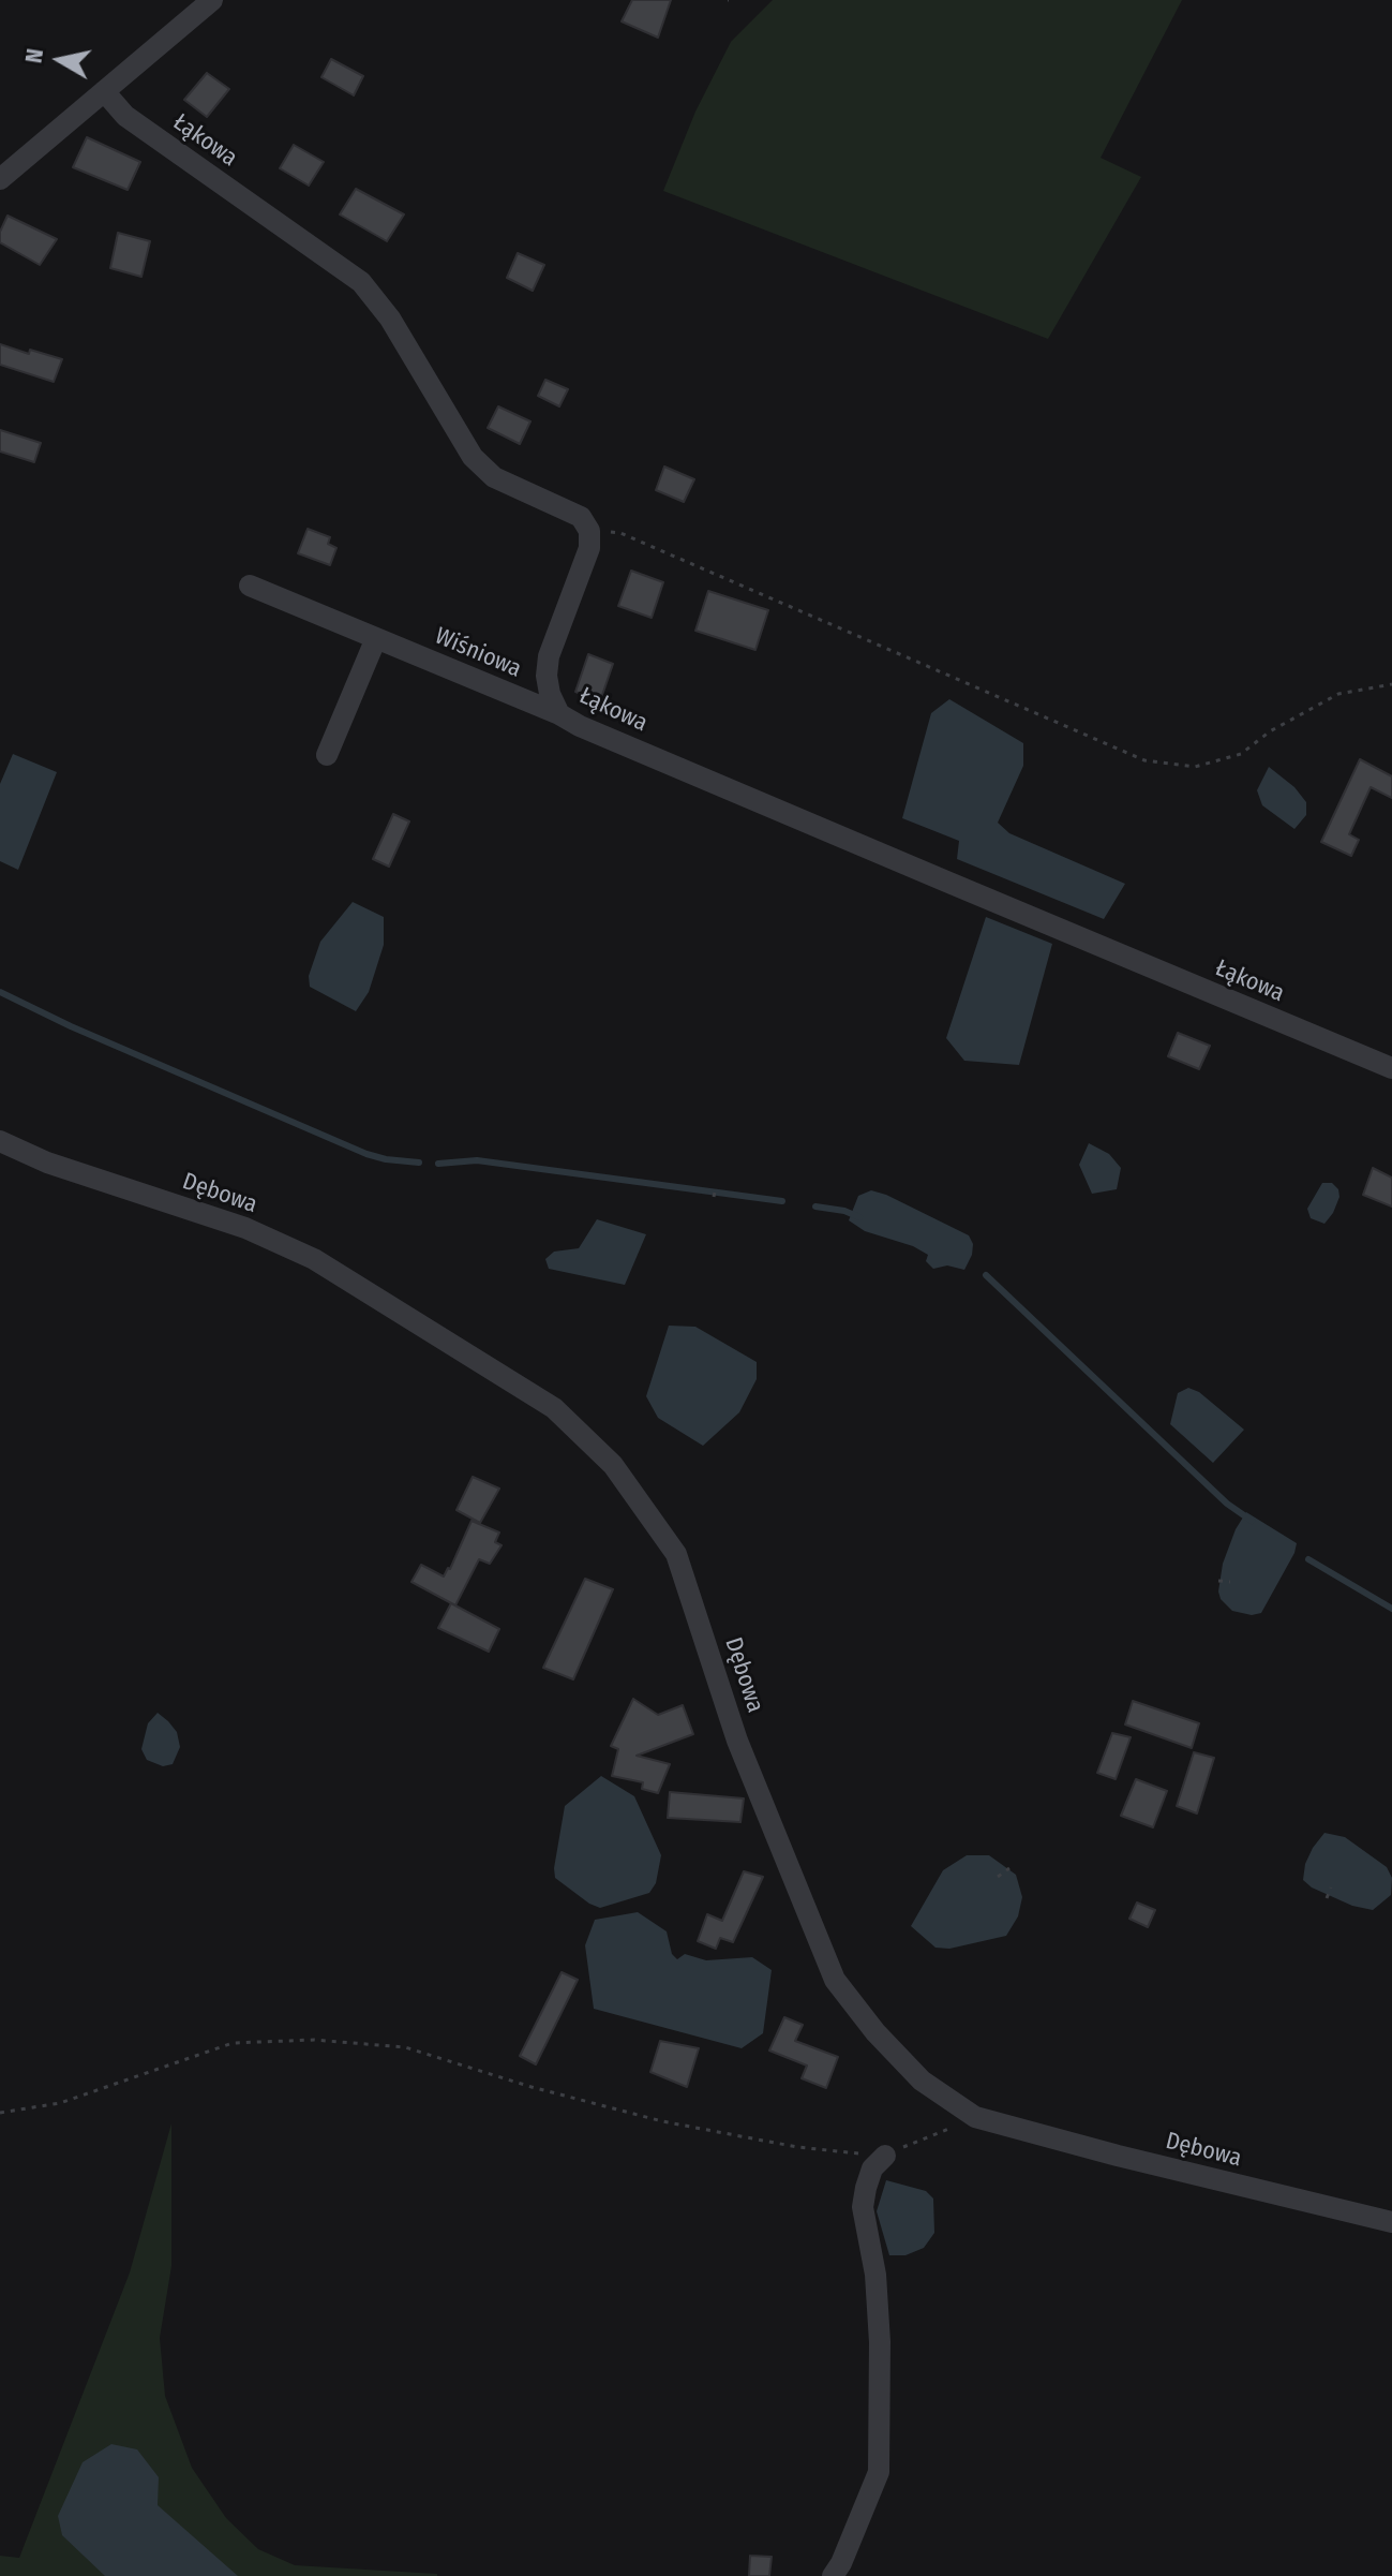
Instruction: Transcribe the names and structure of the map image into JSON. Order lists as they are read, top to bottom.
{
  "streets": {
    "street": ["Łąkowa", "Wiśniowa", "Dębowa"]
  },
  "crossings": [
    ["Łąkowa", "Wiśniowa"]
  ],
  "north": "left"
}
